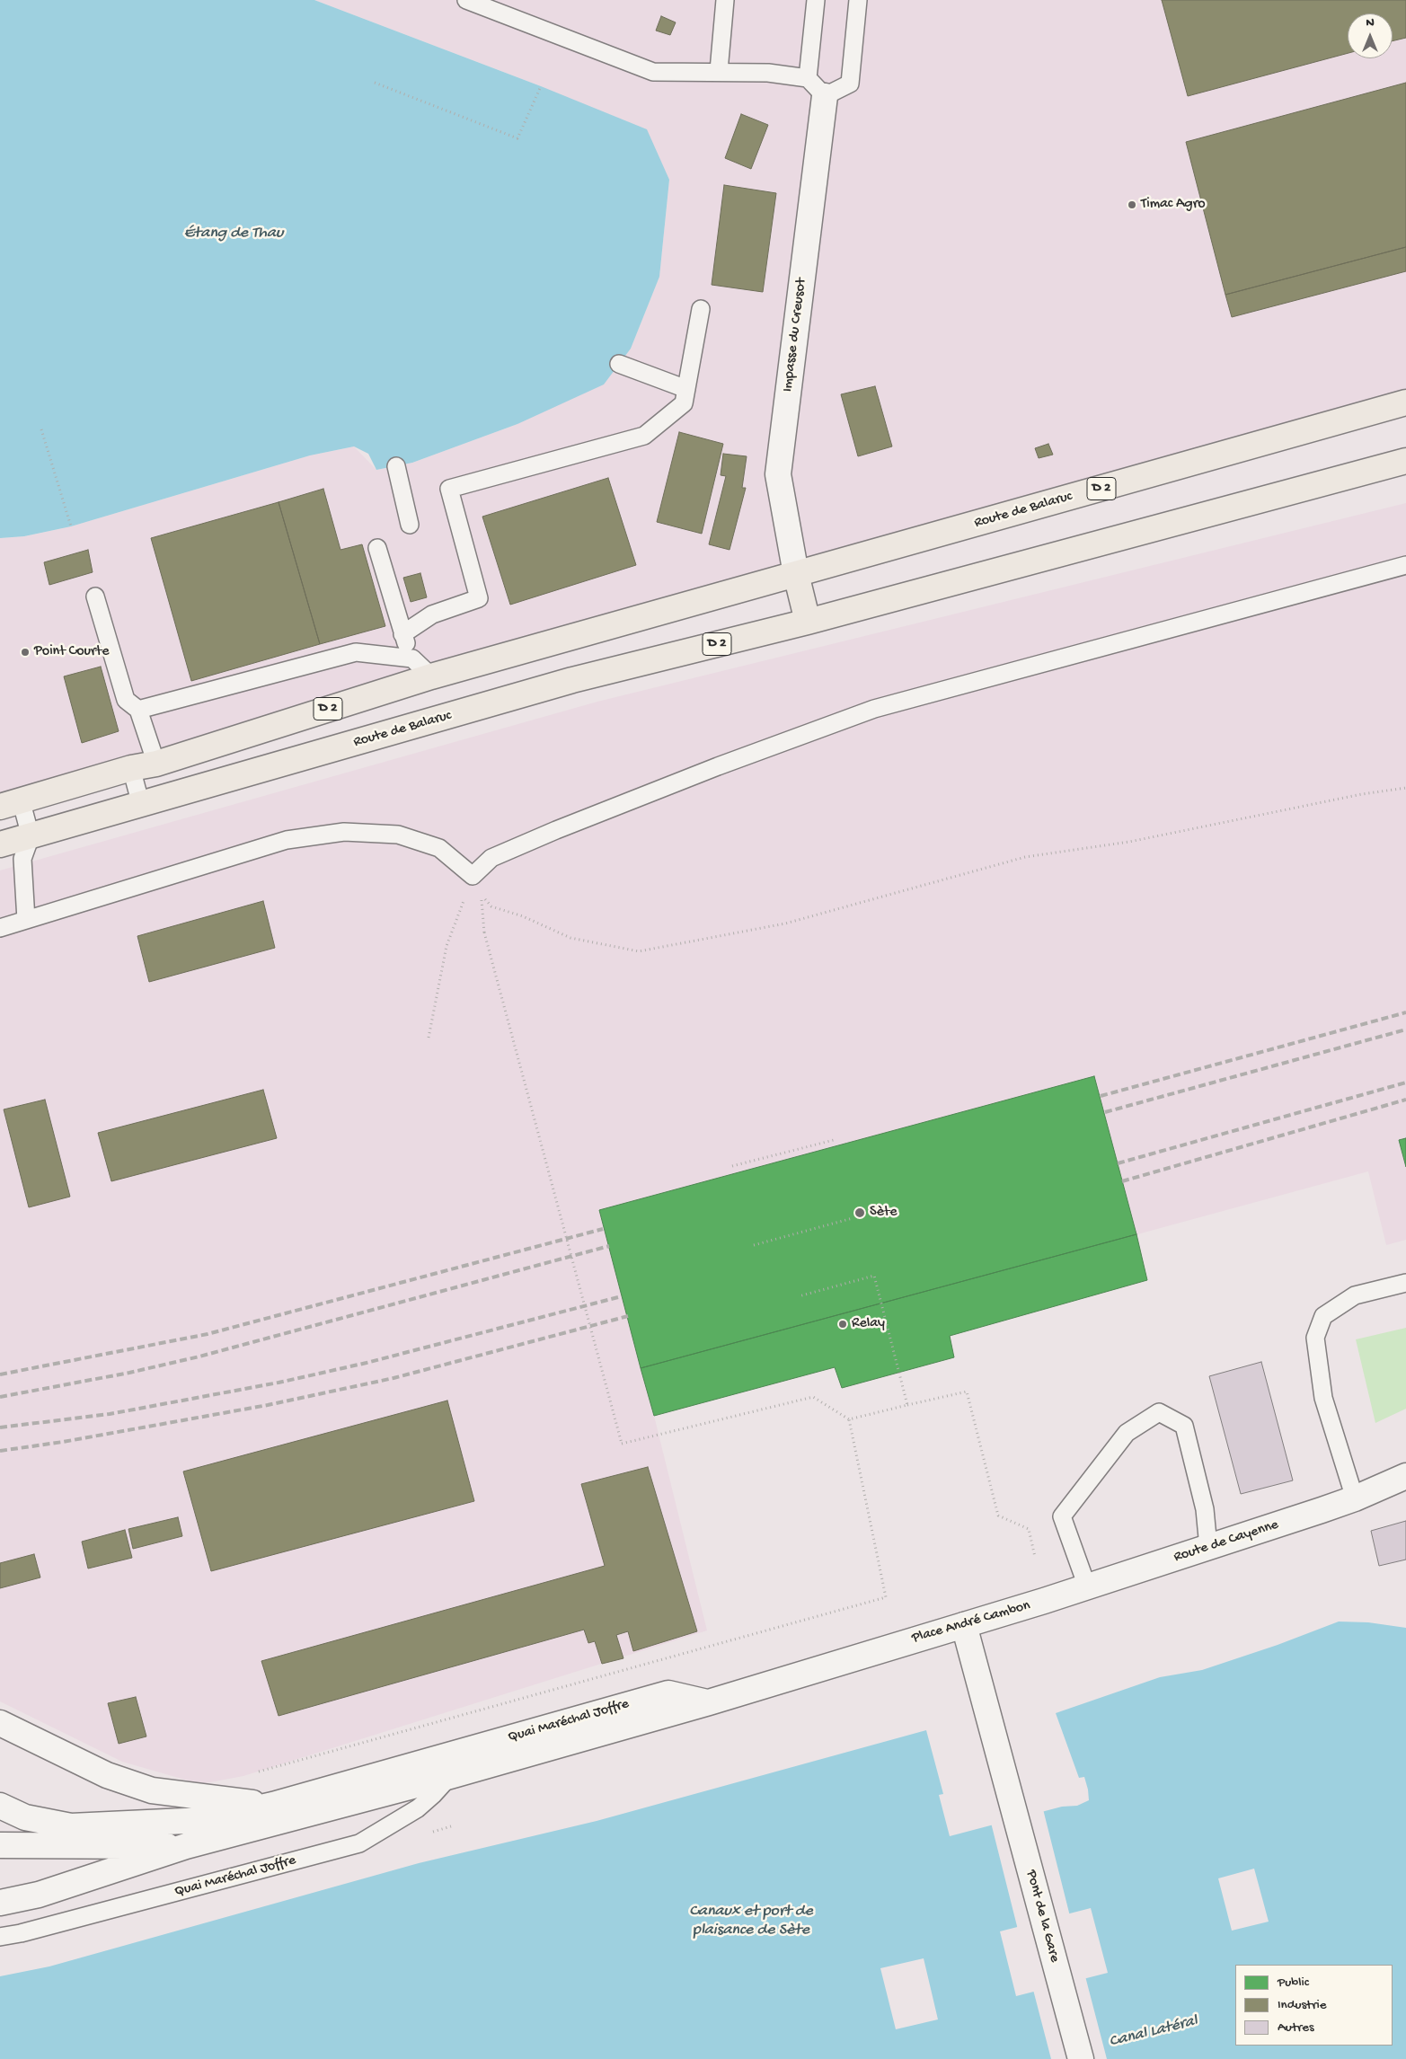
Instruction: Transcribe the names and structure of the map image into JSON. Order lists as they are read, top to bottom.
{
  "streets": {
    "main road": [
      "Impasse du Creusot",
      "D 2",
      "Route de Balaruc",
      "Route de Cayenne",
      "Place André Cambon",
      "Quai Maréchal Joffre",
      "Pont de la Gare"
    ]
  },
  "crossings": [
    ["Impasse du Creusot", "Route de Balaruc"],
    ["Route de Cayenne", "Place André Cambon"],
    ["Place André Cambon", "Quai Maréchal Joffre"],
    ["Place André Cambon", "Pont de la Gare"]
  ],
  "water": ["Étang de Thau", "Canaux et port de plaisance de Sète", "Canal Latéral"],
  "places": [
    "Timac Agro",
    "Point Courte",
    "Sète",
    "Relay"
  ],
  "legend": ["Public", "Industrie", "Autres"],
  "north": "top"
}
